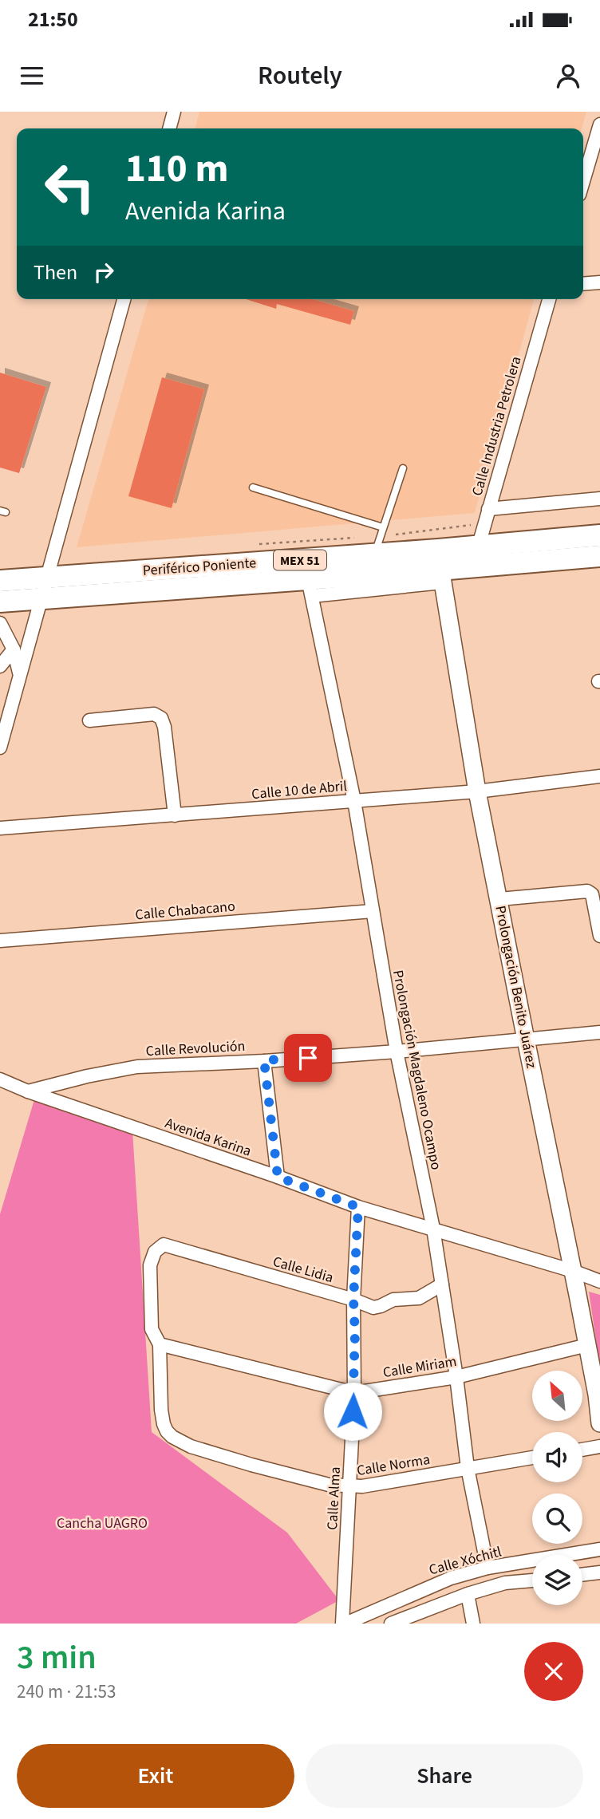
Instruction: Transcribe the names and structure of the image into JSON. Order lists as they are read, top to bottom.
{
  "streets": {
    "main road": ["MEX 51", "Periférico Poniente"],
    "street": [
      "Calle Industria Petrolera",
      "Calle 10 de Abril",
      "Calle Chabacano",
      "Prolongación Benito Juárez",
      "Calle Revolución",
      "Prolongación Magdaleno Ocampo",
      "Avenida Karina",
      "Calle Lidia",
      "Calle Miriam",
      "Calle Norma",
      "Calle Alma",
      "Calle Xóchitl"
    ]
  },
  "crossings": [
    ["Calle Industria Petrolera", "Periférico Poniente"],
    ["Periférico Poniente", "Prolongación Benito Juárez"],
    ["Periférico Poniente", "Prolongación Magdaleno Ocampo"],
    ["Calle 10 de Abril", "Prolongación Benito Juárez"],
    ["Calle 10 de Abril", "Prolongación Magdaleno Ocampo"],
    ["Calle Chabacano", "Prolongación Magdaleno Ocampo"],
    ["Prolongación Benito Juárez", "Calle Revolución"],
    ["Prolongación Benito Juárez", "Avenida Karina"],
    ["Prolongación Benito Juárez", "Calle Miriam"],
    ["Calle Revolución", "Prolongación Magdaleno Ocampo"],
    ["Calle Revolución", "Avenida Karina"],
    ["Prolongación Magdaleno Ocampo", "Avenida Karina"],
    ["Prolongación Magdaleno Ocampo", "Calle Lidia"],
    ["Prolongación Magdaleno Ocampo", "Calle Miriam"],
    ["Prolongación Magdaleno Ocampo", "Calle Norma"],
    ["Prolongación Magdaleno Ocampo", "Calle Xóchitl"],
    ["Avenida Karina", "Calle Alma"],
    ["Calle Lidia", "Calle Miriam"],
    ["Calle Lidia", "Calle Norma"],
    ["Calle Lidia", "Calle Alma"],
    ["Calle Miriam", "Calle Norma"],
    ["Calle Miriam", "Calle Alma"],
    ["Calle Norma", "Calle Alma"],
    ["Calle Alma", "Calle Xóchitl"]
  ],
  "parks": ["Cancha UAGRO"],
  "north": "top left",
  "page": {
    "status": "21:50",
    "header": "Routely",
    "turn": ["110 m", "Avenida Karina"],
    "then": "Then",
    "heading": ["3 min", "240 m · 21:53"],
    "buttons": ["Exit", "Share"]
  }
}
